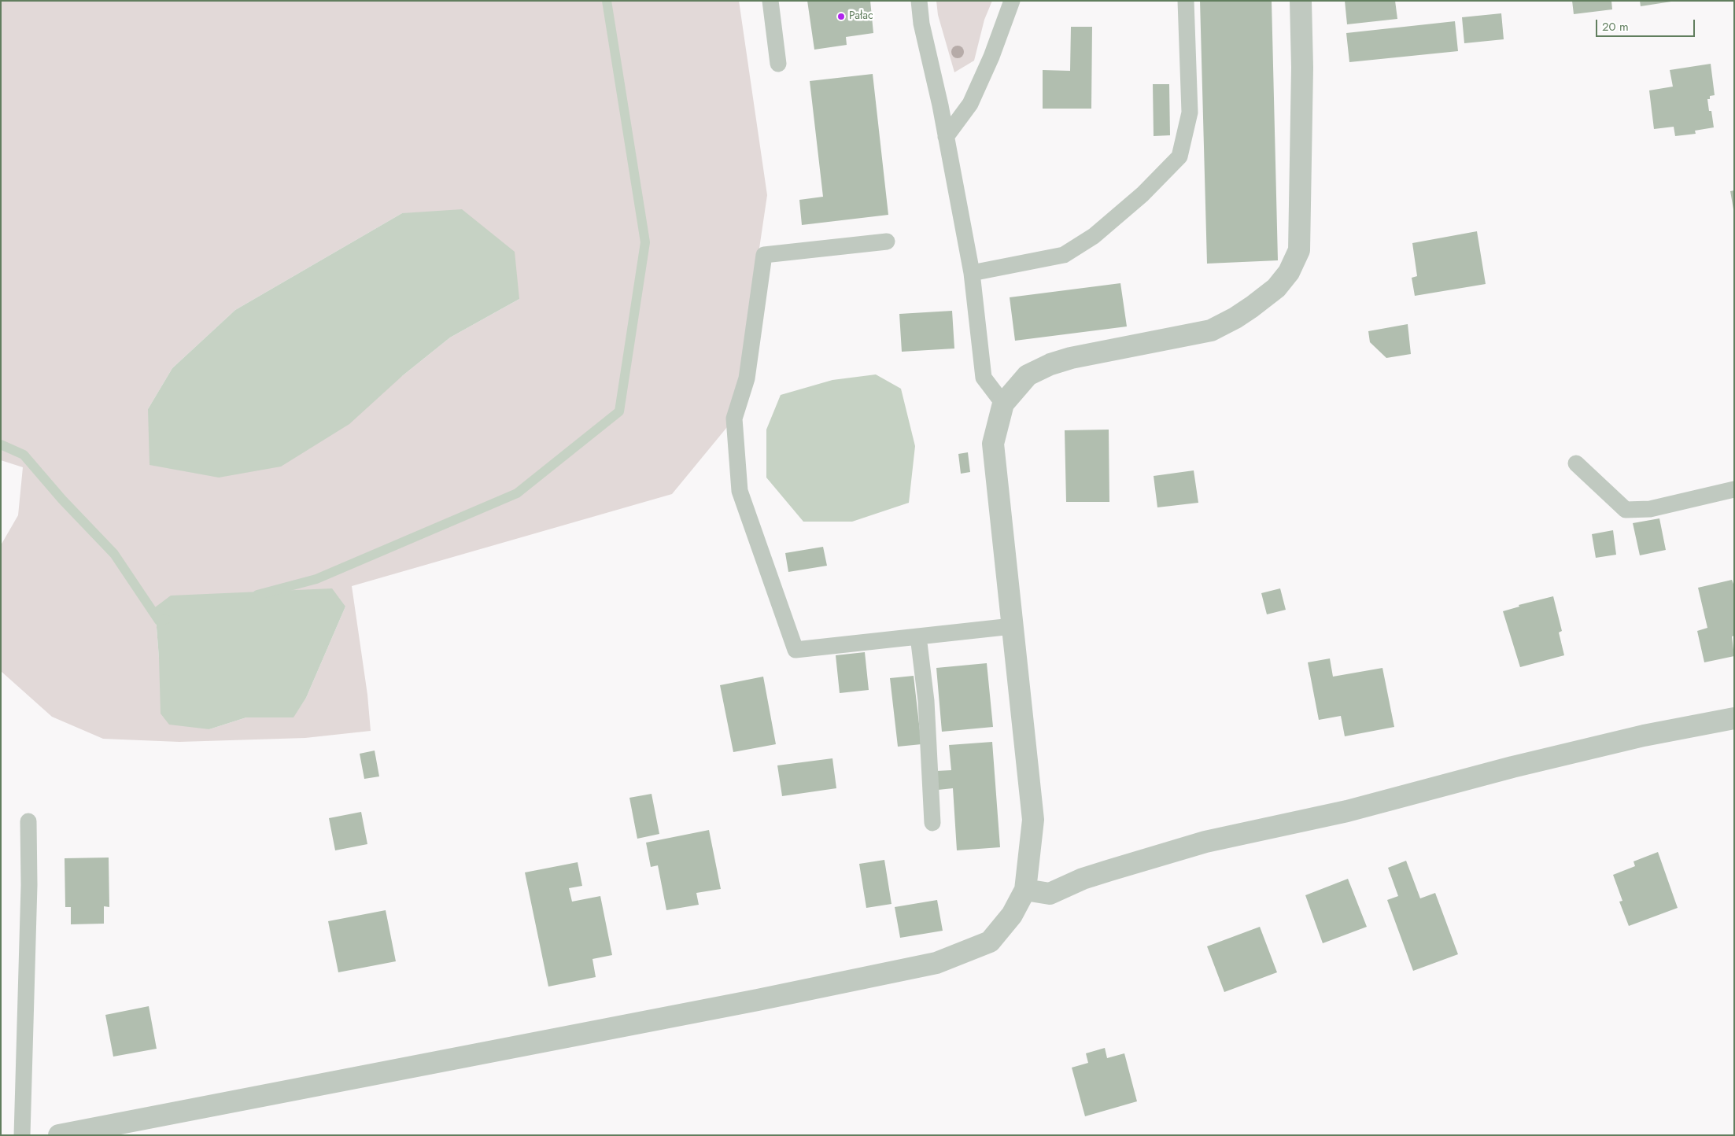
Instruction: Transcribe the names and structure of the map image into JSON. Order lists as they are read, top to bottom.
{
  "places": ["Pałac"],
  "scale_bar": "20 m"
}
